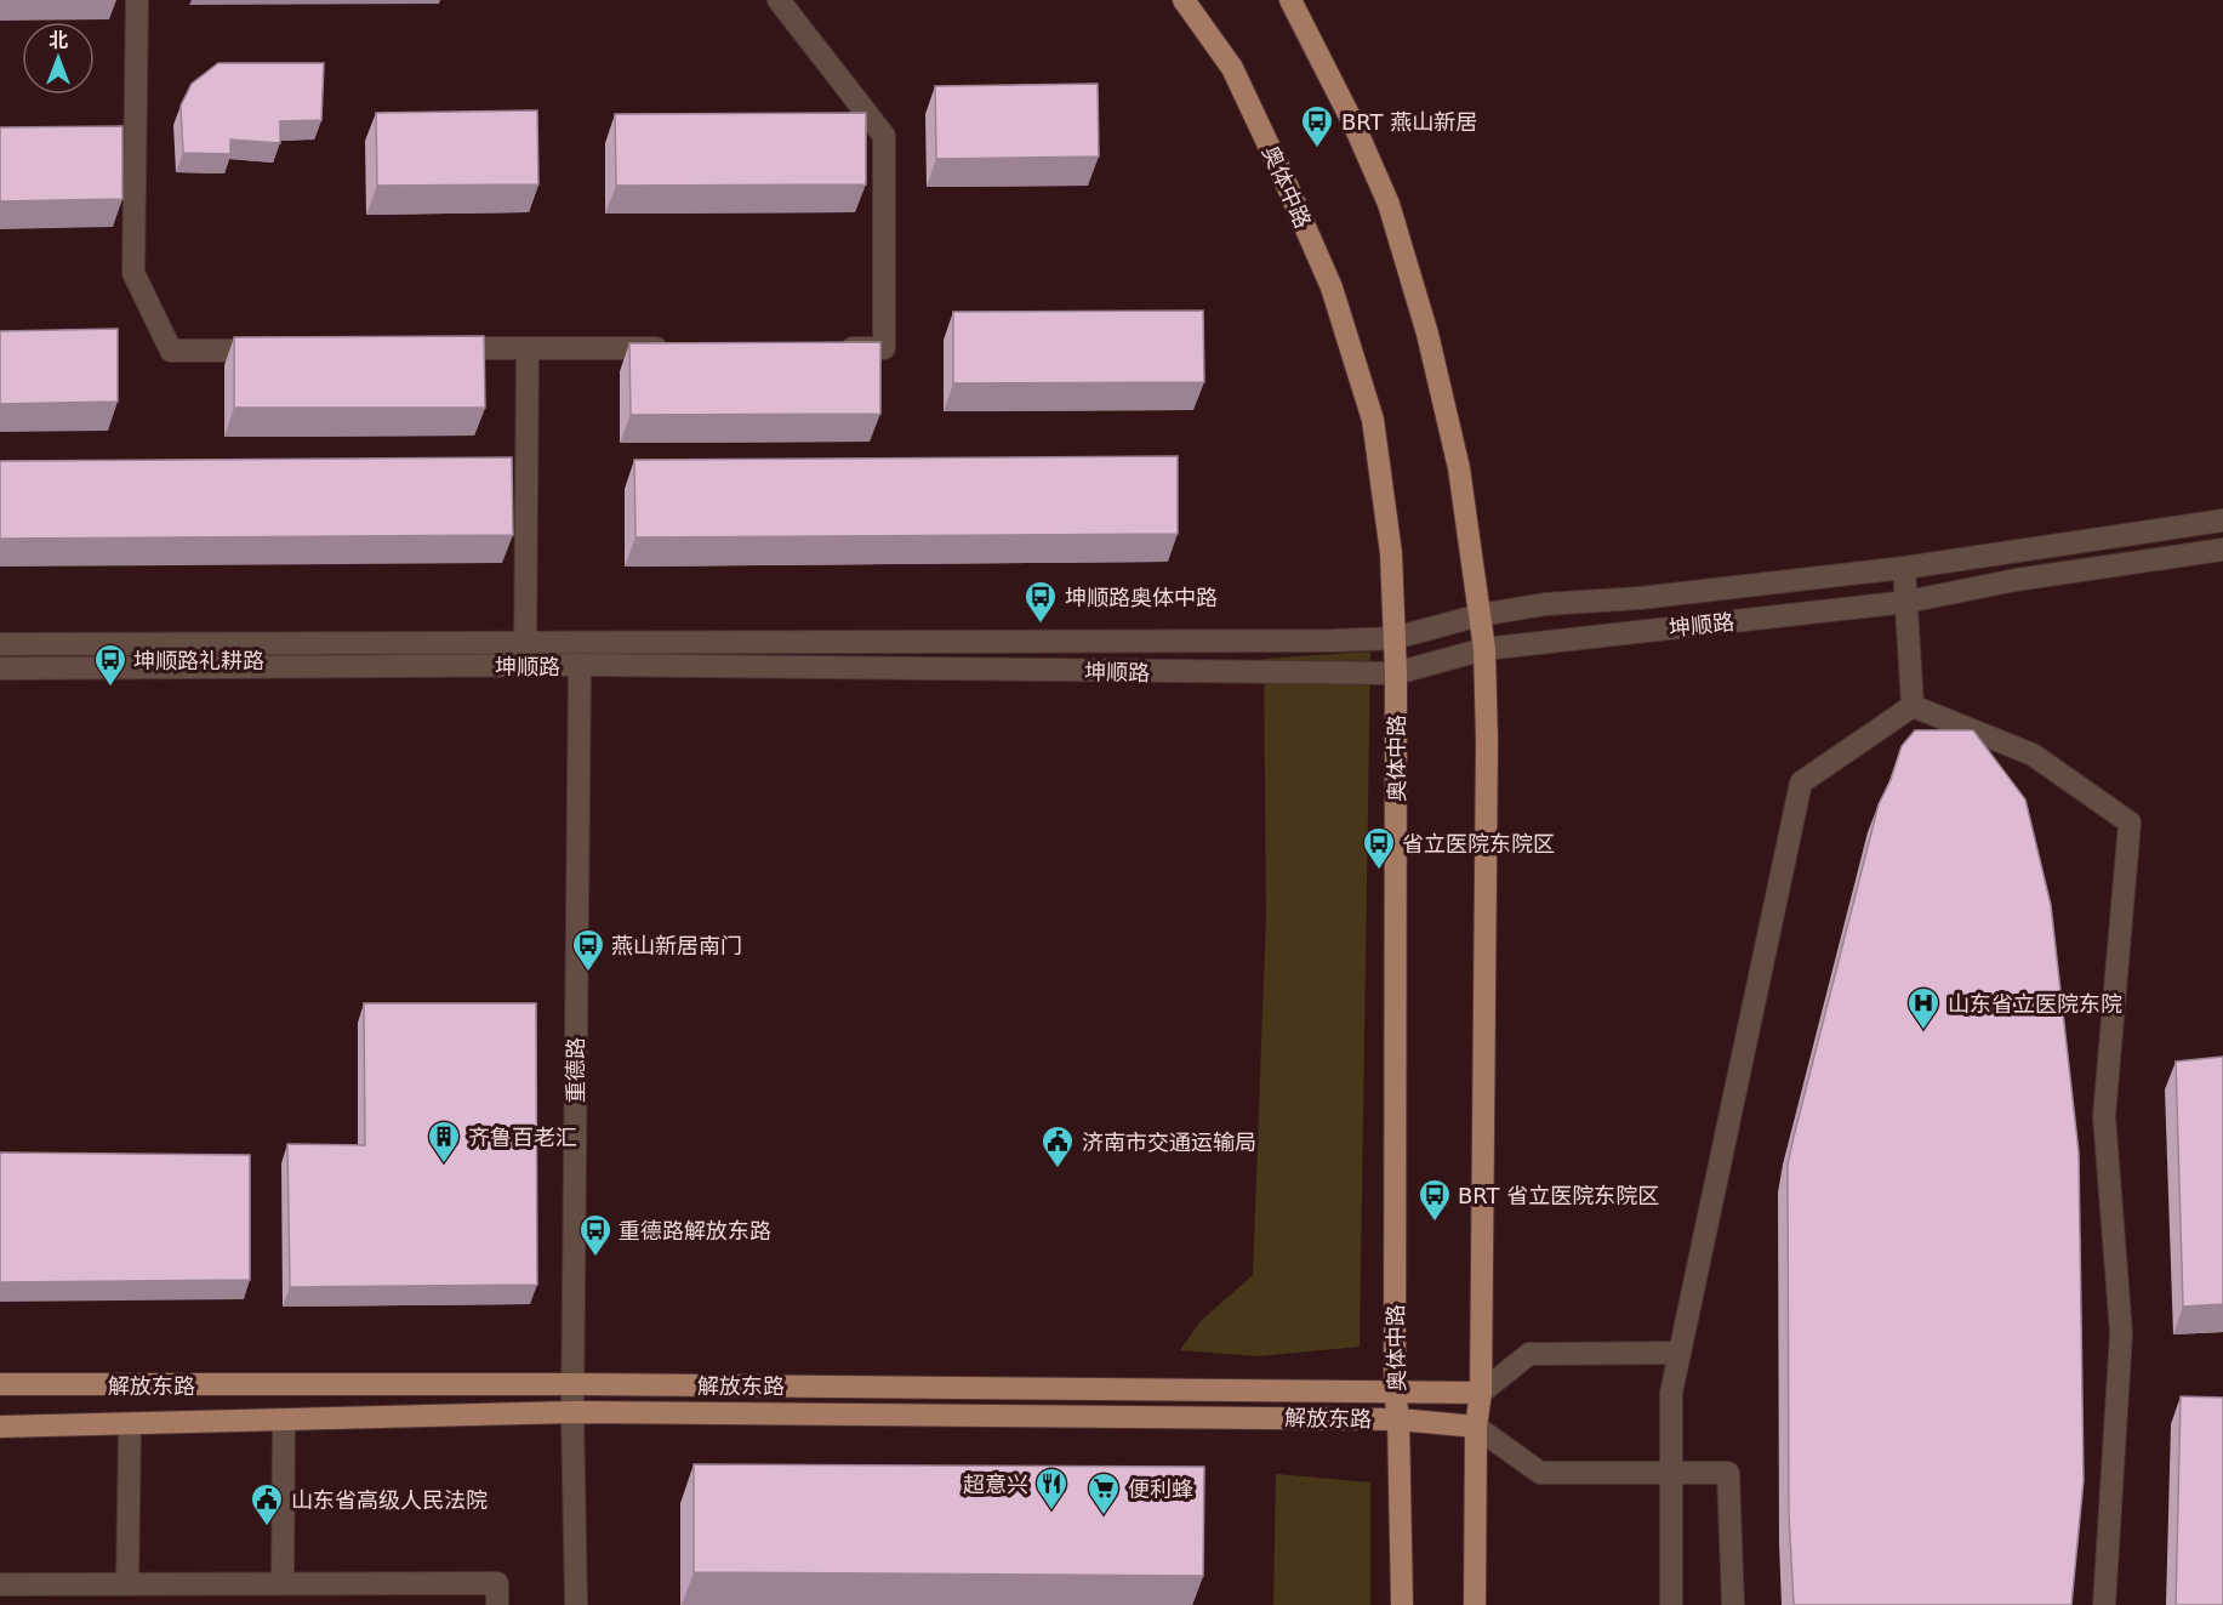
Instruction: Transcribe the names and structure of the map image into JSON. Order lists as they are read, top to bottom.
{
  "streets": {
    "main road": ["奥体中路", "解放东路"],
    "street": ["坤顺路", "重德路"]
  },
  "crossings": [
    ["奥体中路", "坤顺路"],
    ["奥体中路", "解放东路"],
    ["坤顺路", "重德路"],
    ["重德路", "解放东路"]
  ],
  "places": {
    "bus stop": [
      "BRT 燕山新居",
      "坤顺路奥体中路",
      "坤顺路礼耕路",
      "省立医院东院区",
      "燕山新居南门",
      "BRT 省立医院东院区",
      "重德路解放东路"
    ],
    "hospital": ["山东省立医院东院"],
    "building": ["齐鲁百老汇"],
    "public building": ["济南市交通运输局", "山东省高级人民法院"],
    "restaurant": ["超意兴"],
    "supermarket": ["便利蜂"]
  },
  "north": "top"
}
